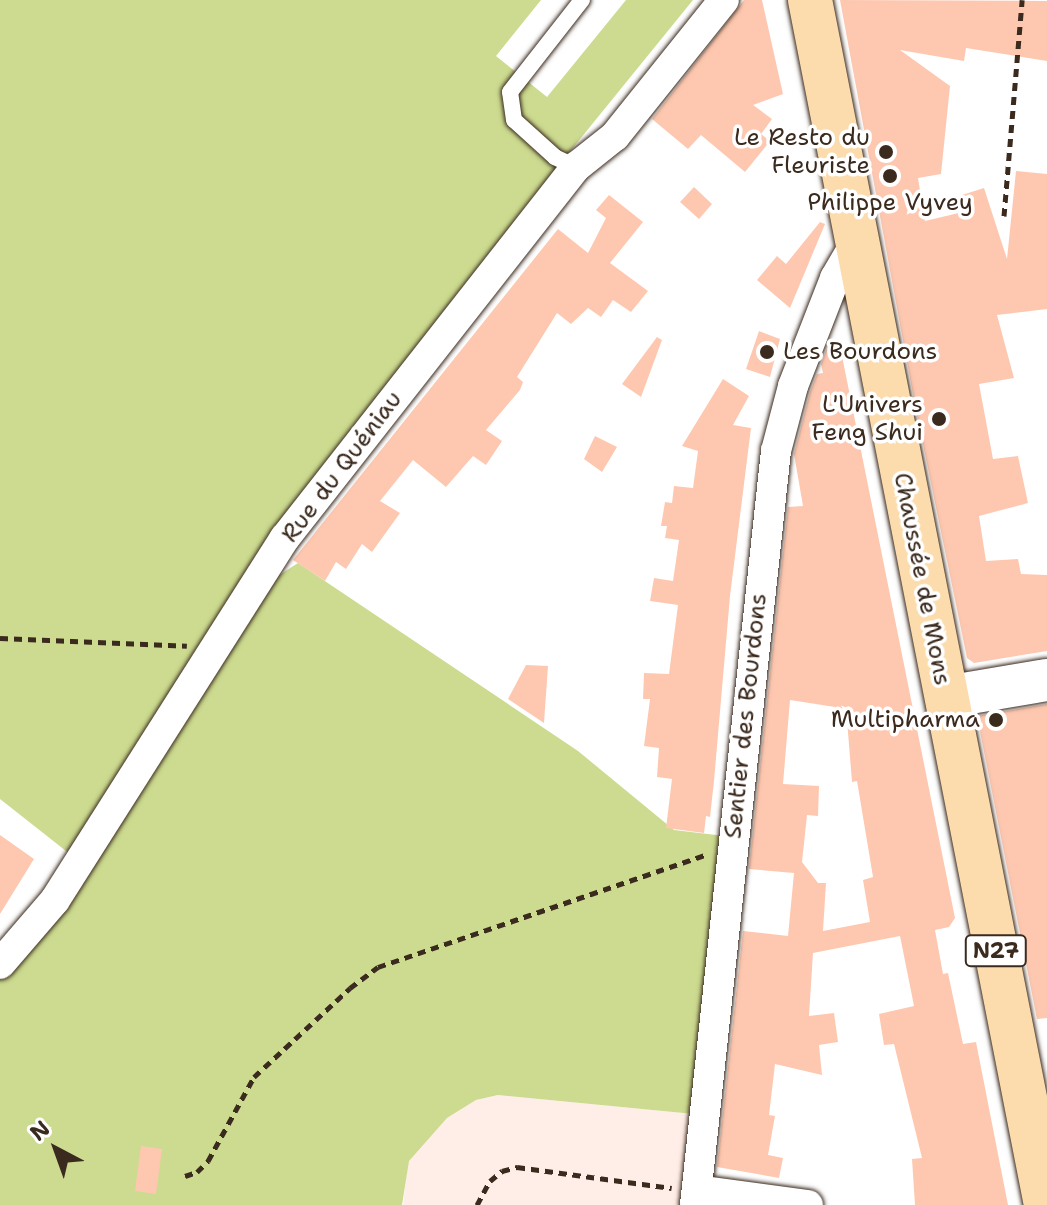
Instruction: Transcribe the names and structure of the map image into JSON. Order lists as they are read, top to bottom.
{
  "streets": {
    "main road": ["Chaussée de Mons", "N27"],
    "street": ["Rue du Quéniau", "Sentier des Bourdons"]
  },
  "crossings": [
    ["Chaussée de Mons", "Sentier des Bourdons"]
  ],
  "places": [
    "Le Resto du Fleuriste",
    "Philippe Vyvey",
    "Les Bourdons",
    "L'Univers Feng Shui",
    "Multipharma"
  ],
  "north": "top left"
}
